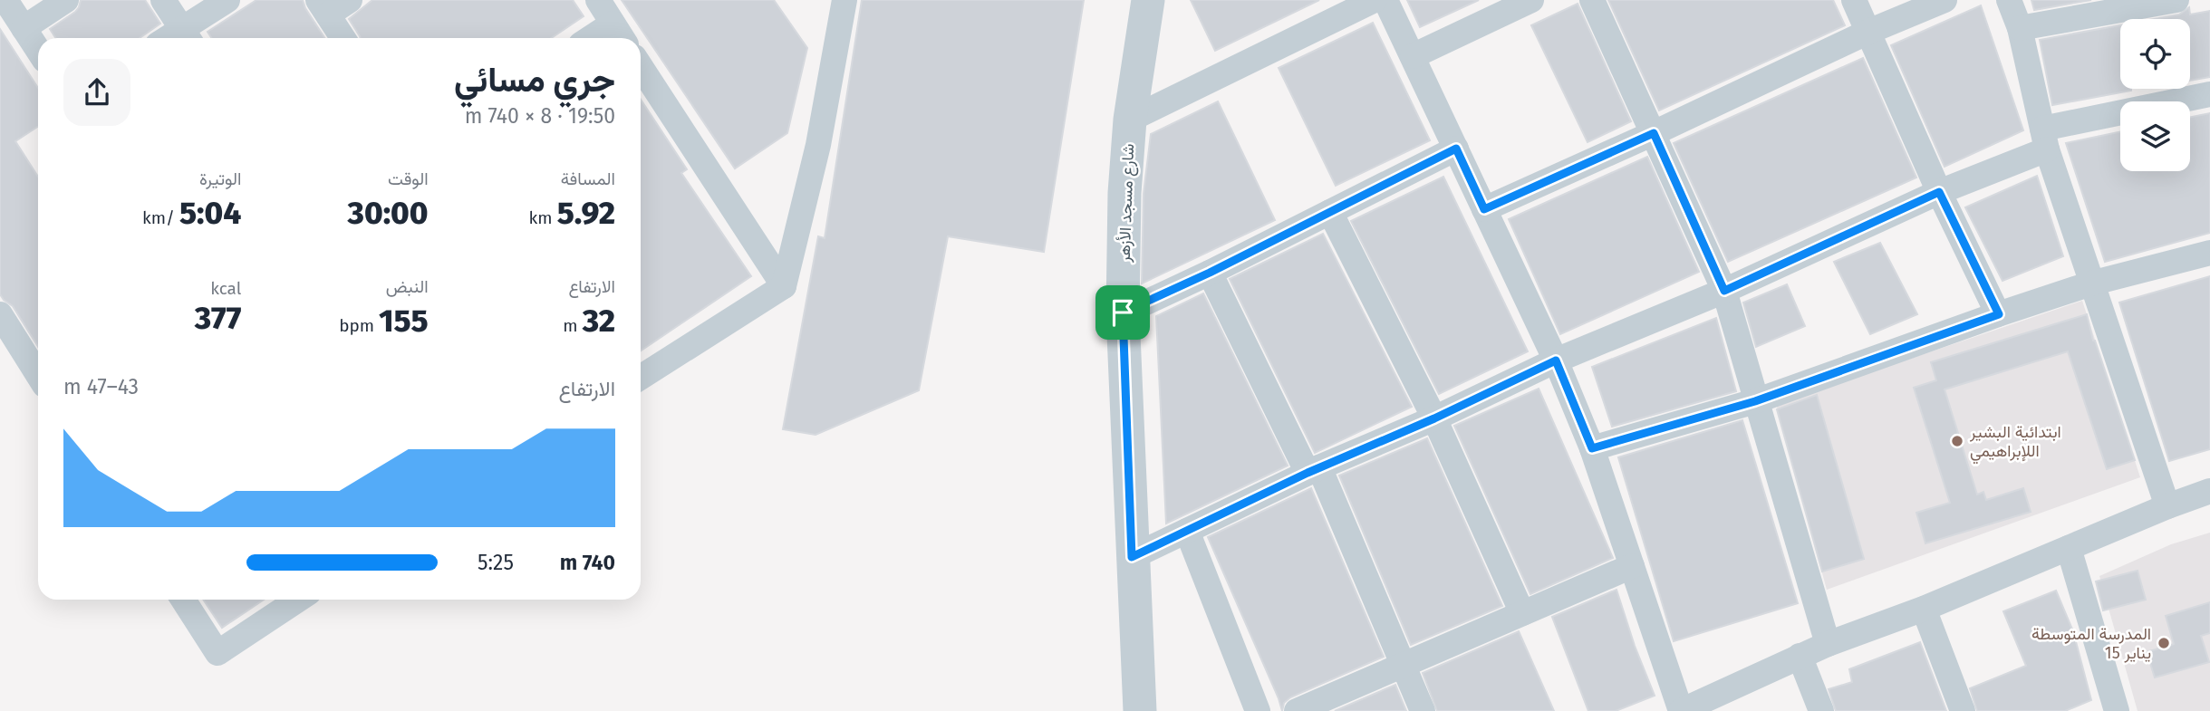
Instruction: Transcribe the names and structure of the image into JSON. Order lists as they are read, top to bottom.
{
  "streets": {
    "street": ["شارع مسجد الأزهر"]
  },
  "places": ["ابتدائية البشير اللإبراهيمي", "المدرسة المتوسطة 15 يناير"],
  "page": {
    "heading": ["جري مسائي", "19:50 · 8 × 740 m"],
    "stats": [
      ["المسافة", "5.92 km"],
      ["الوقت", "30:00"],
      ["الوتيرة", "5:04 /km"],
      ["الارتفاع", "32 m"],
      ["النبض", "155 bpm"],
      ["kcal", "377"]
    ],
    "chart": ["الارتفاع", "43–47 m"],
    "list": [
      {
        "name": "740 m",
        "note": "5:25"
      }
    ]
  }
}
